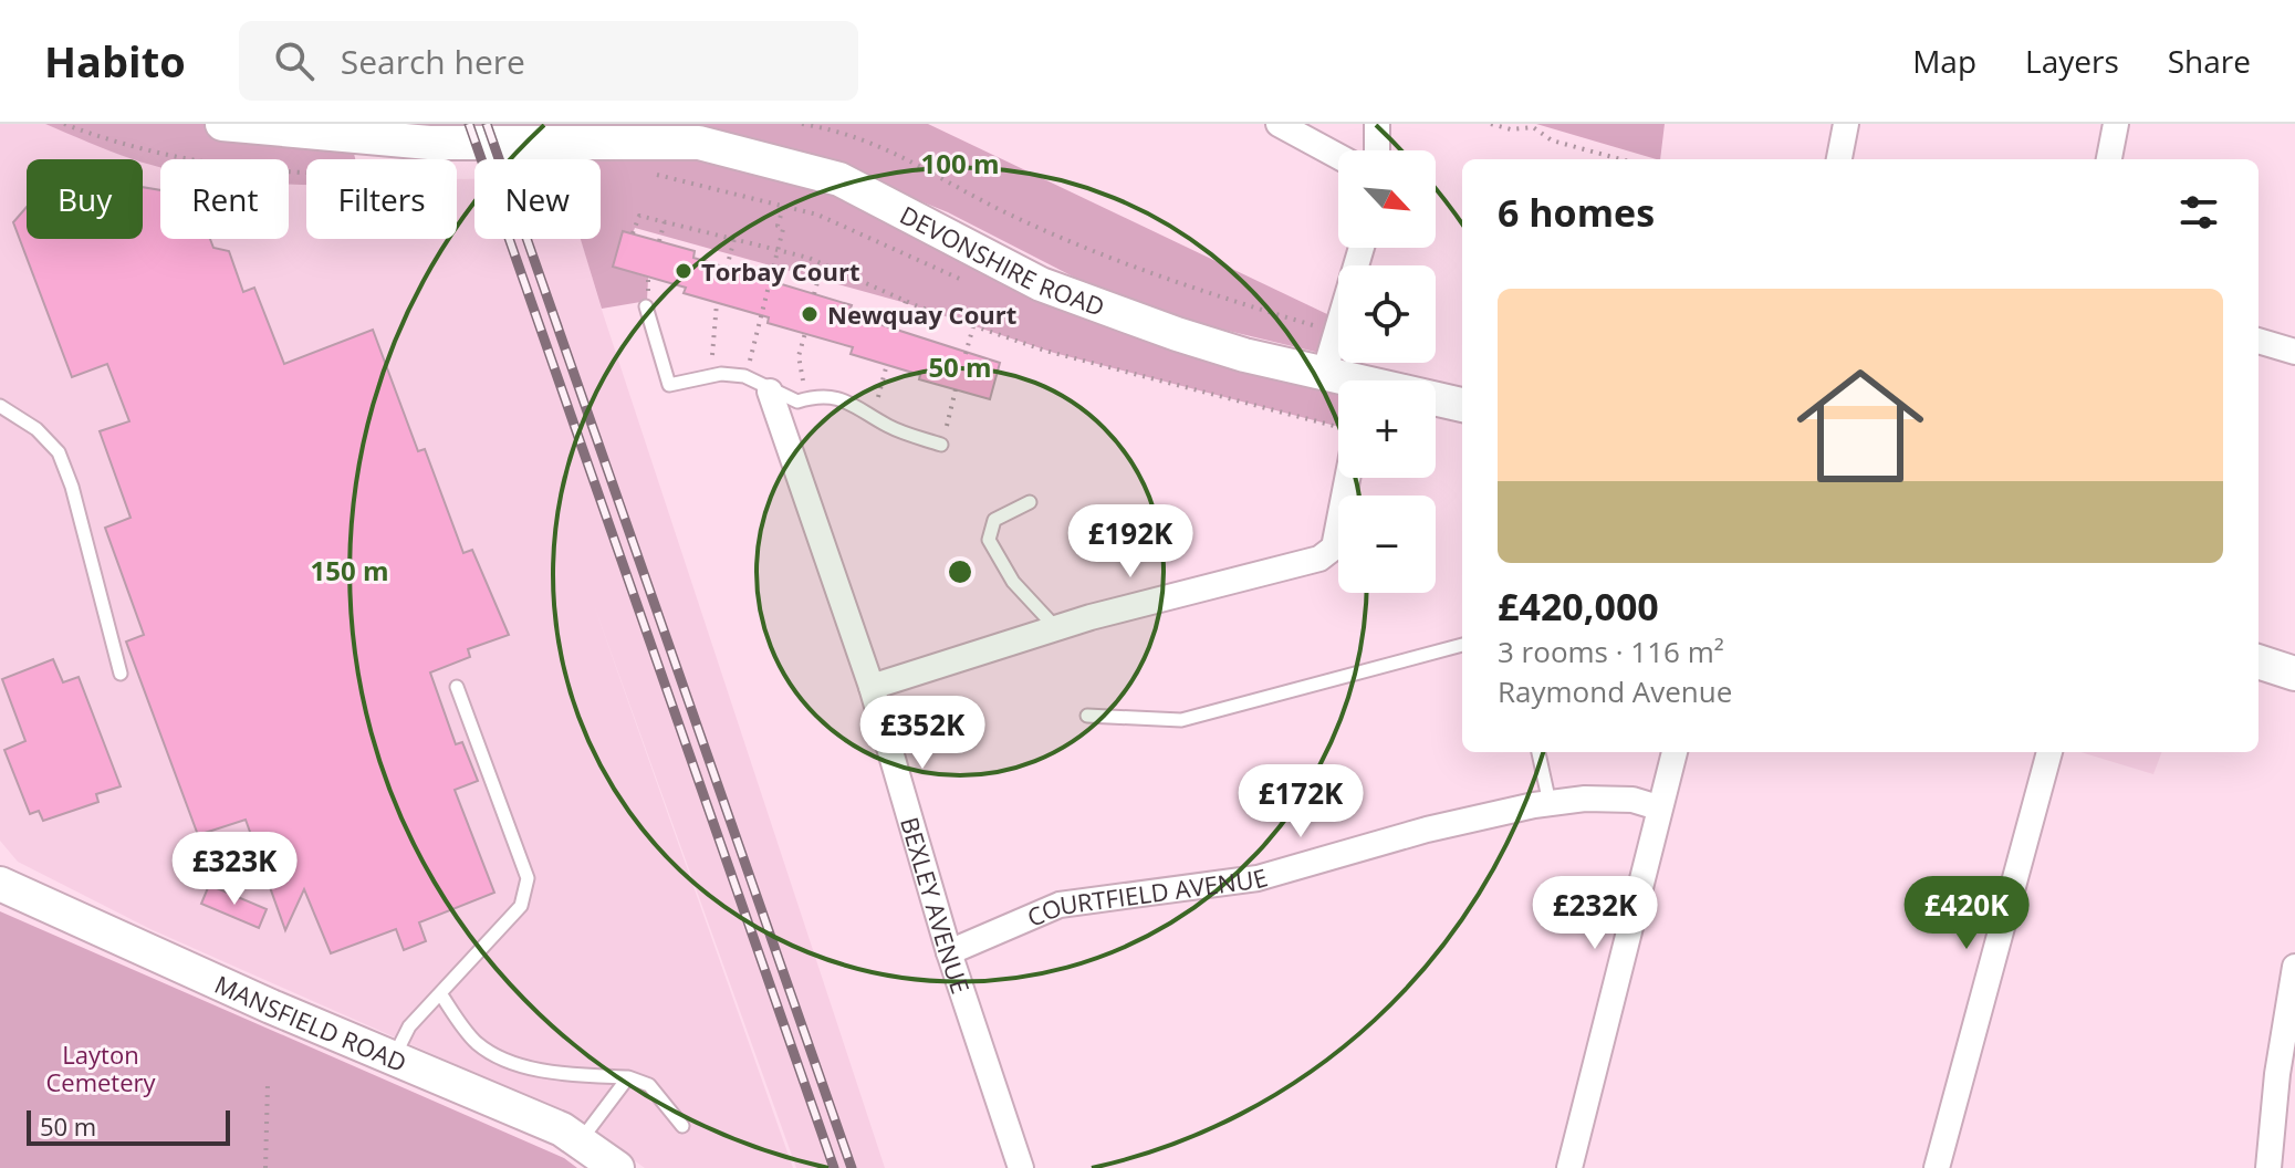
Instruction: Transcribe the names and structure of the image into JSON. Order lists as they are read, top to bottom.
{
  "streets": {
    "main road": ["DEVONSHIRE ROAD", "MANSFIELD ROAD"],
    "street": ["COURTFIELD AVENUE", "BEXLEY AVENUE"]
  },
  "crossings": [
    ["COURTFIELD AVENUE", "BEXLEY AVENUE"]
  ],
  "parks": ["Layton Cemetery"],
  "places": ["Torbay Court", "Newquay Court"],
  "scale_bar": "50 m",
  "north": "bottom right",
  "page": {
    "header": "Habito",
    "search": "Search here",
    "nav": ["Map", "Layers", "Share"],
    "map_buttons": ["+", "−"],
    "chip": [
      "Buy",
      "Rent",
      "Filters",
      "New"
    ],
    "heading": "6 homes",
    "list": [
      {
        "name": "£420,000",
        "note": "3 rooms · 116 m² · Raymond Avenue"
      }
    ],
    "price": [
      "£192K",
      "£352K",
      "£172K",
      "£323K",
      "£232K",
      "£420K"
    ],
    "scale": "50 m"
  },
  "rings": ["100 m", "50 m", "150 m"]
}
